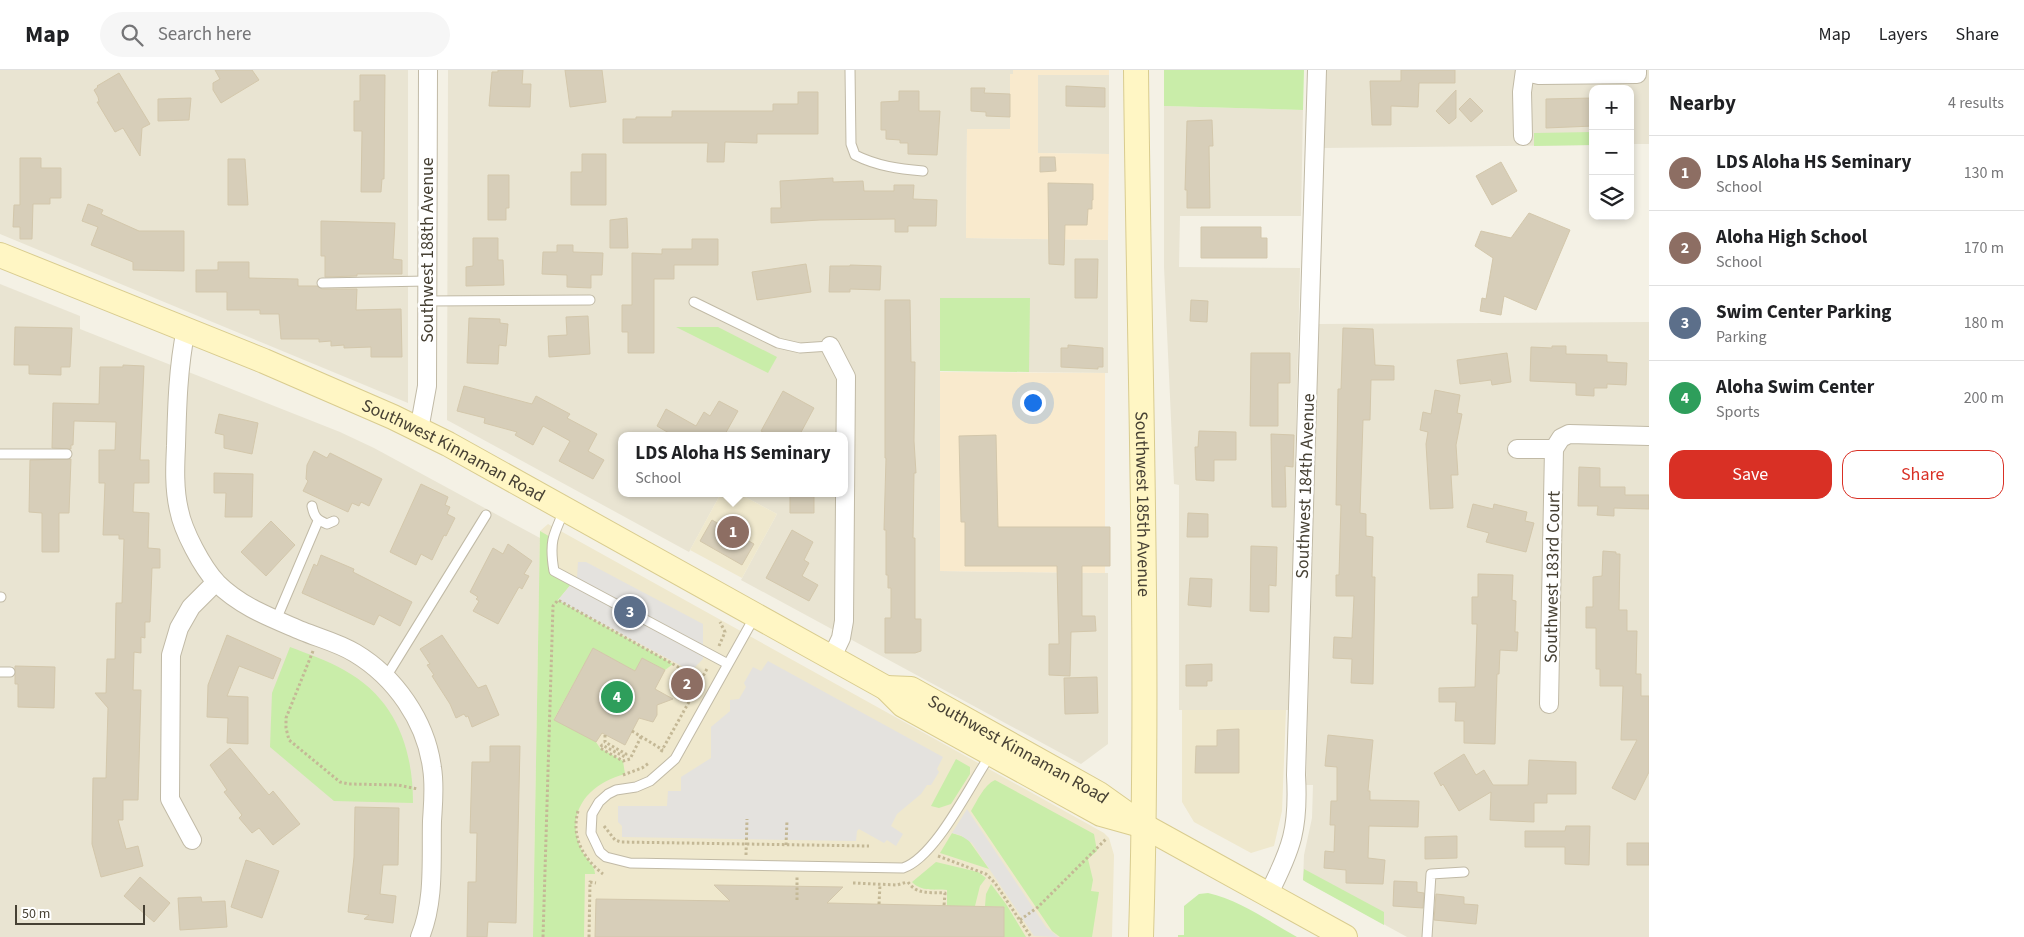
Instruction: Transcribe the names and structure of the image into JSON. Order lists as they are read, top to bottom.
{
  "streets": {
    "main road": ["Southwest Kinnaman Road", "Southwest 185th Avenue"],
    "street": ["Southwest 188th Avenue", "Southwest 184th Avenue", "Southwest 183rd Court"]
  },
  "crossings": [
    ["Southwest 188th Avenue", "Southwest Kinnaman Road"],
    ["Southwest Kinnaman Road", "Southwest 184th Avenue"],
    ["Southwest Kinnaman Road", "Southwest 185th Avenue"]
  ],
  "scale_bar": "50 m",
  "page": {
    "header": "Map",
    "search": "Search here",
    "nav": ["Map", "Layers", "Share"],
    "heading": ["Nearby", "4 results"],
    "map_buttons": ["+", "−"],
    "list": [
      {
        "mark": "1",
        "name": "LDS Aloha HS Seminary",
        "note": "School",
        "value": "130 m"
      },
      {
        "mark": "2",
        "name": "Aloha High School",
        "note": "School",
        "value": "170 m"
      },
      {
        "mark": "3",
        "name": "Swim Center Parking",
        "note": "Parking",
        "value": "180 m"
      },
      {
        "mark": "4",
        "name": "Aloha Swim Center",
        "note": "Sports",
        "value": "200 m"
      }
    ],
    "popup": ["LDS Aloha HS Seminary", "School"],
    "buttons": ["Save", "Share"],
    "pins": [
      "1",
      "3",
      "2",
      "4"
    ],
    "scale": "50 m"
  }
}
